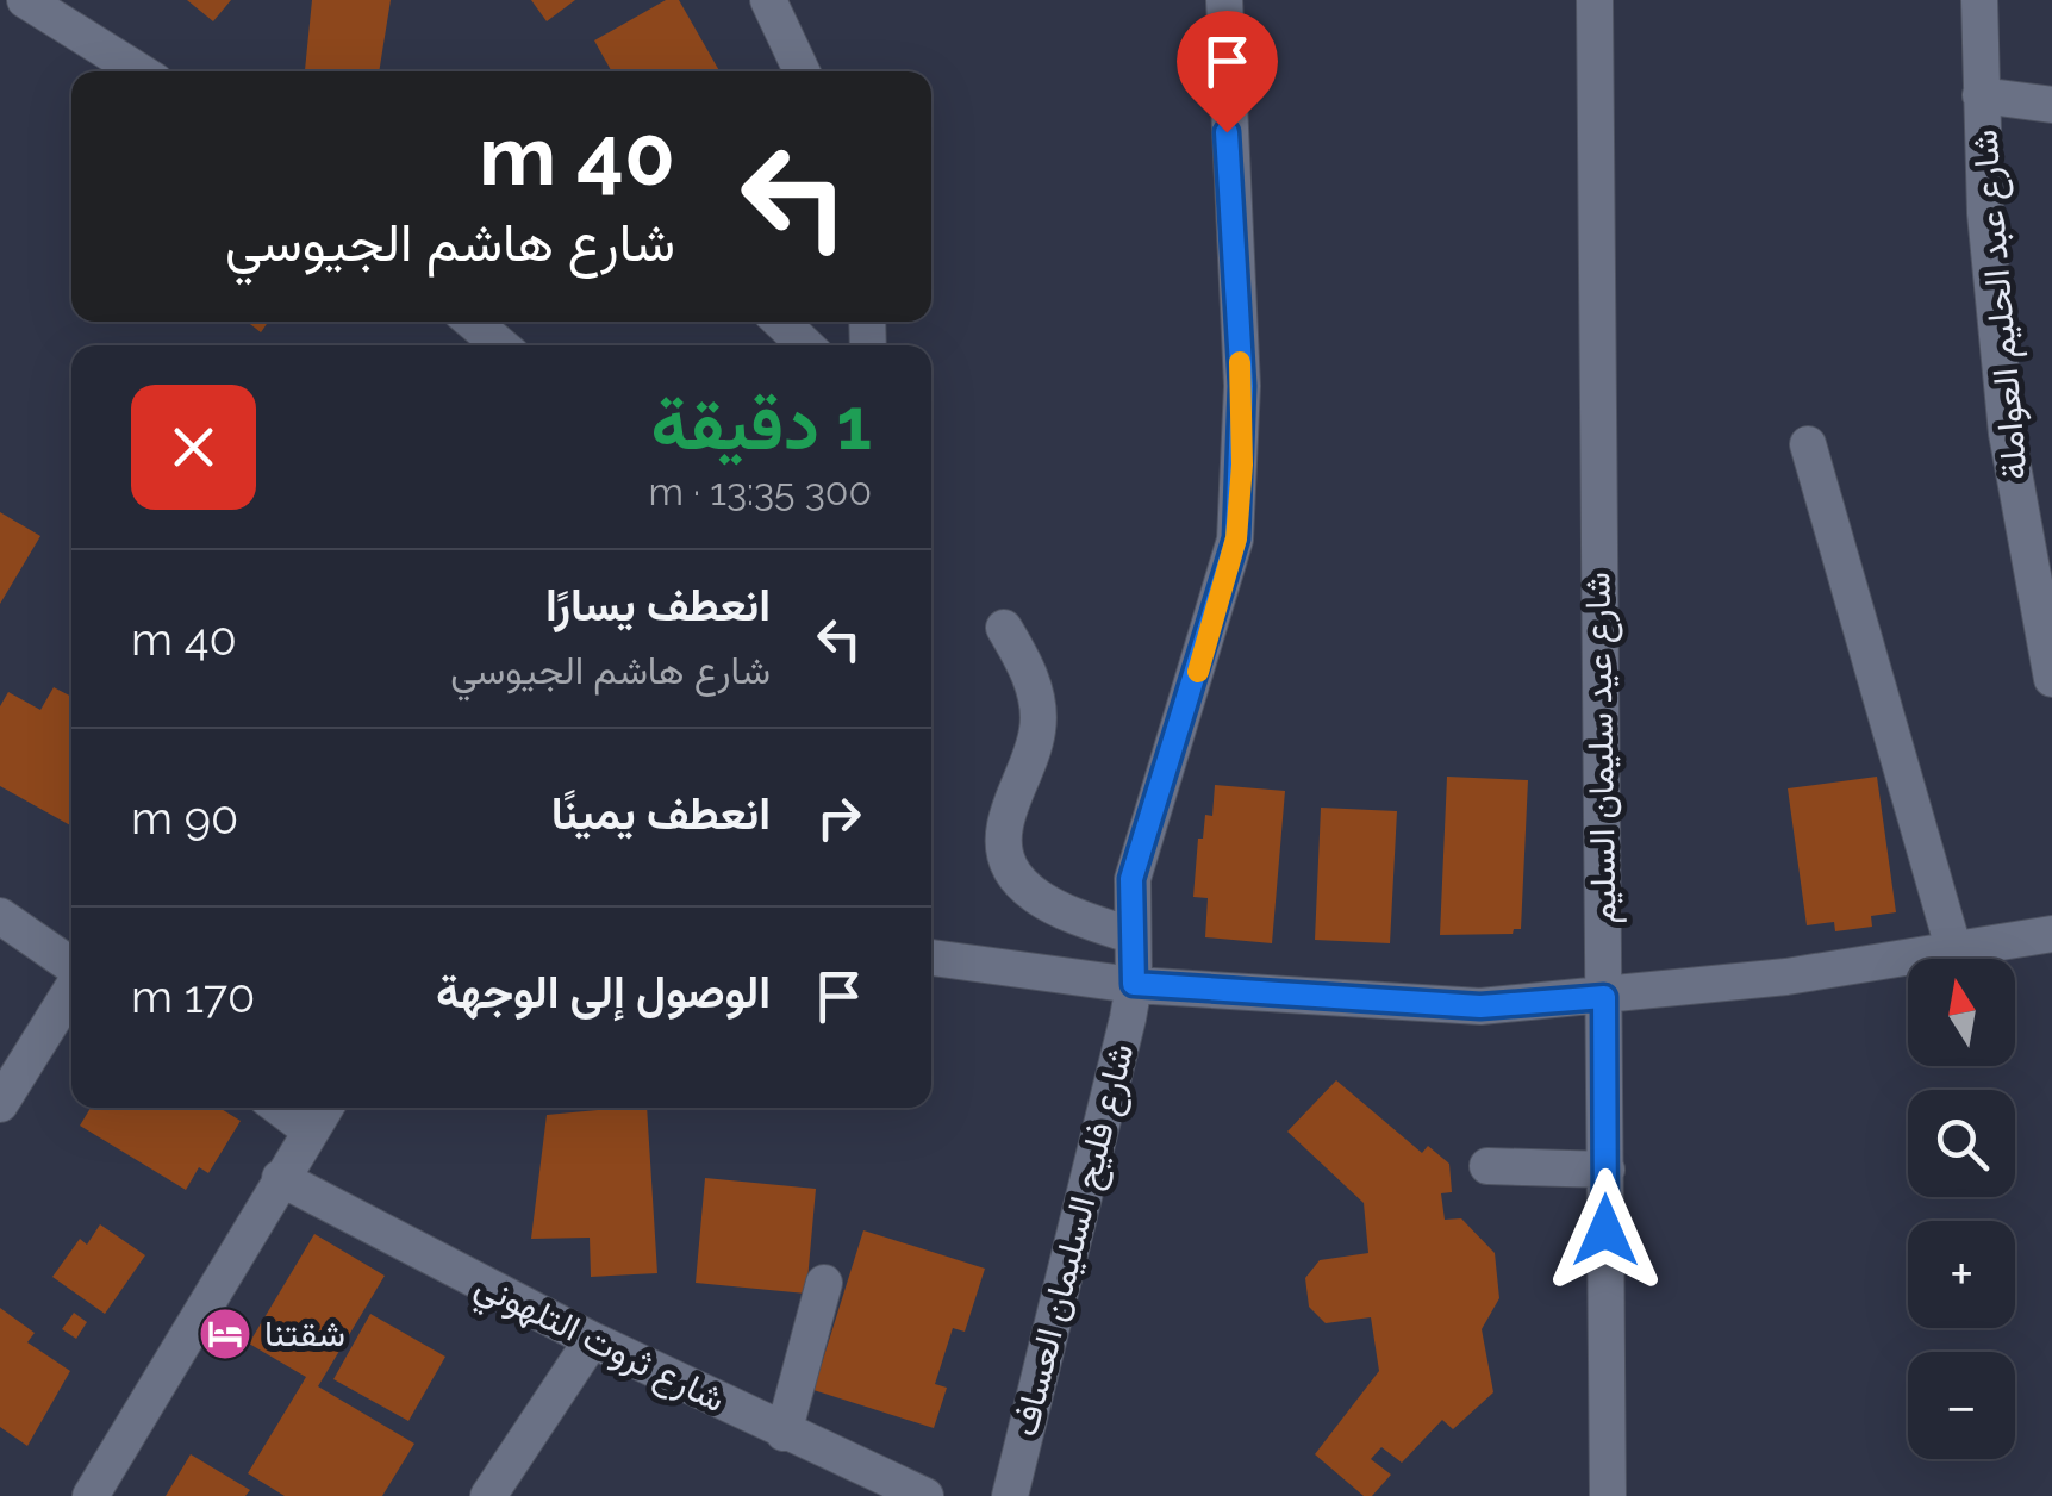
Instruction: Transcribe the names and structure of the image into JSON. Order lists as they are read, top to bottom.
{
  "streets": {
    "street": [
      "شارع عبد الحليم العواملة",
      "شارع عيد سليمان السليم",
      "شارع فليح السليمان العساف",
      "شارع ثروت التلهوني"
    ]
  },
  "places": {
    "hotel": ["شقتنا"]
  },
  "north": "top",
  "page": {
    "turn": ["40 m", "شارع هاشم الجيوسي"],
    "heading": ["1 دقيقة", "300 m · 13:35"],
    "list": [
      {
        "name": "انعطف يسارًا",
        "note": "شارع هاشم الجيوسي",
        "value": "40 m"
      },
      {
        "name": "انعطف يمينًا",
        "value": "90 m"
      },
      {
        "name": "الوصول إلى الوجهة",
        "value": "170 m"
      }
    ],
    "map_buttons": ["+", "−"]
  }
}
